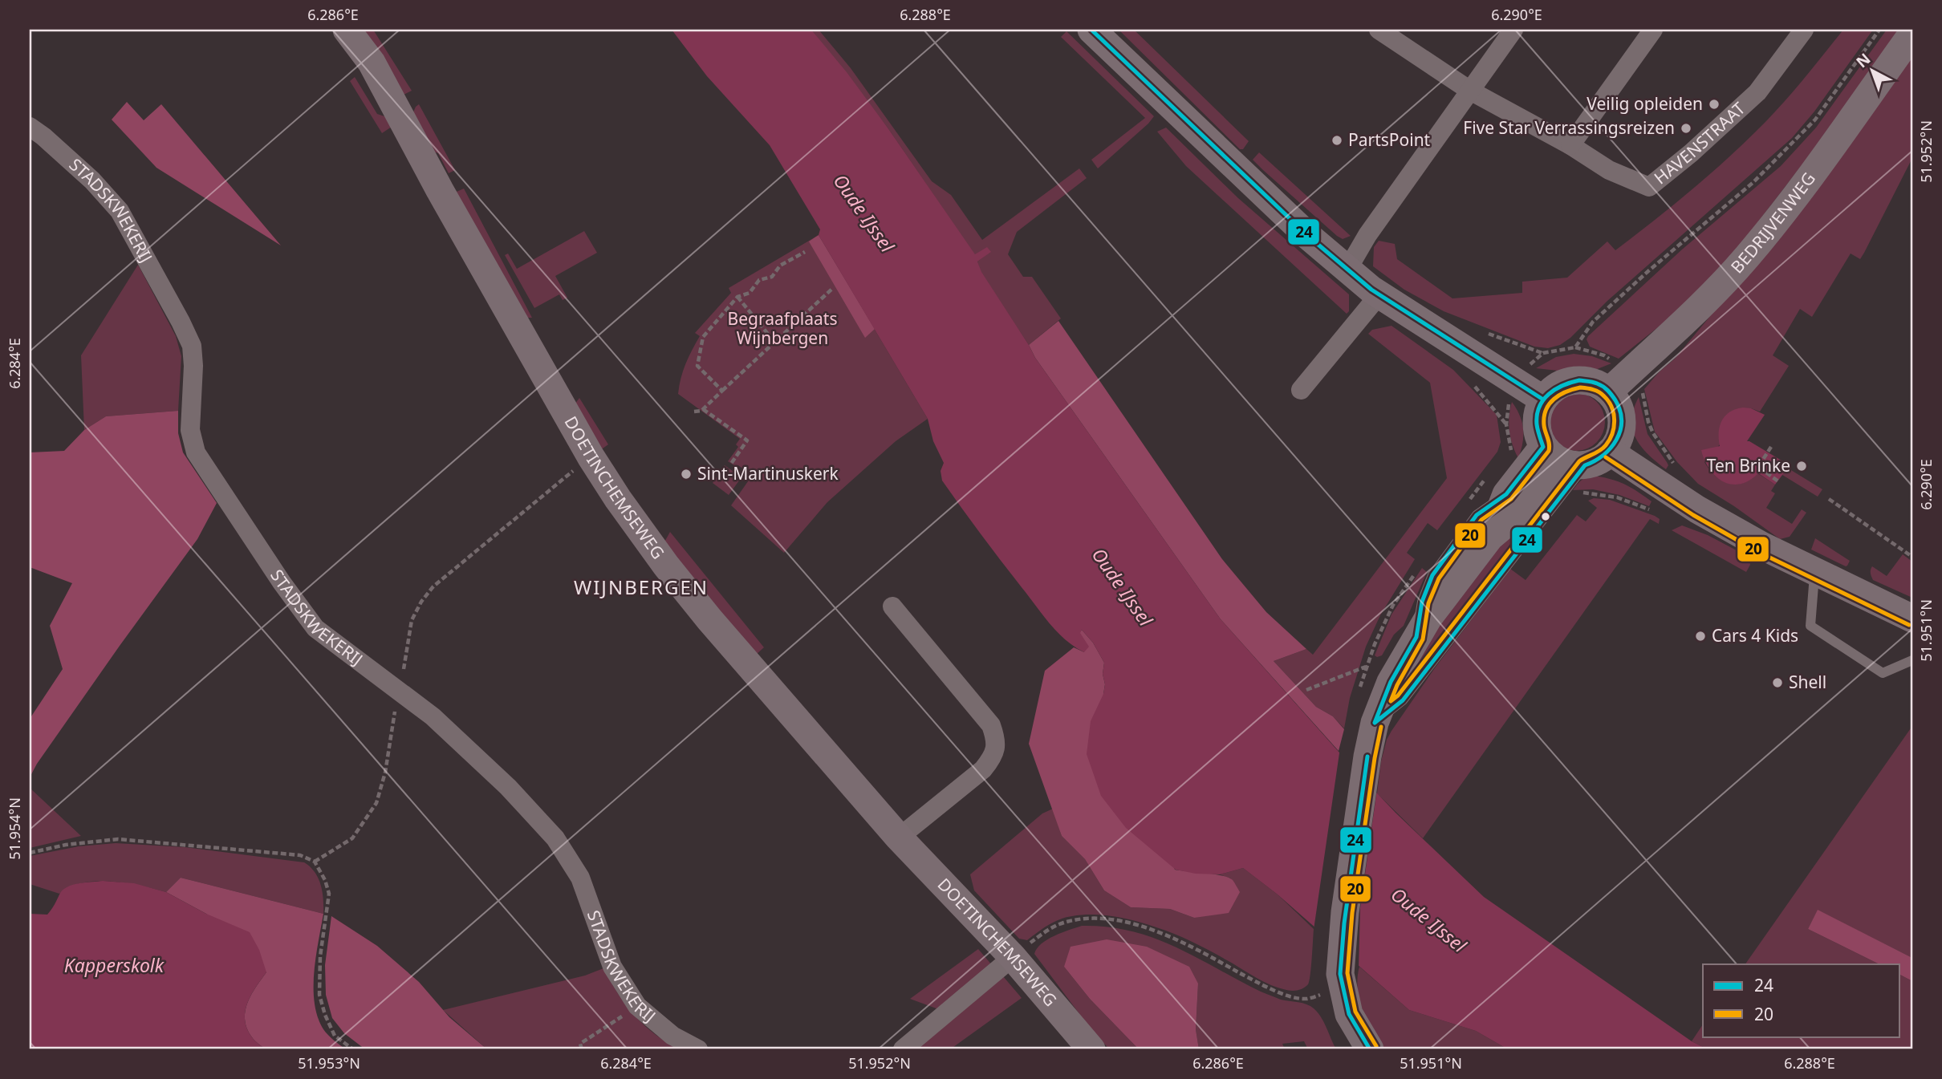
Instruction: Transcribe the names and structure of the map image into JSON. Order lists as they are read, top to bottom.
{
  "streets": {
    "street": [
      "HAVENSTRAAT",
      "STADSKWEKERIJ",
      "BEDRIJVENWEG",
      "DOETINCHEMSEWEG"
    ]
  },
  "districts": ["WIJNBERGEN"],
  "water": ["Oude IJssel", "Kapperskolk"],
  "parks": ["Begraafplaats Wijnbergen"],
  "places": [
    "Veilig opleiden",
    "Five Star Verrassingsreizen",
    "PartsPoint",
    "Ten Brinke",
    "Sint-Martinuskerk",
    "Cars 4 Kids",
    "Shell"
  ],
  "lines": ["transit line 24", "transit line 20"],
  "legend": ["24", "20"],
  "north": "top left",
  "coordinates": [
    "6.286°E",
    "6.288°E",
    "6.290°E",
    "51.952°N",
    "6.284°E",
    "51.951°N",
    "51.954°N",
    "51.953°N"
  ]
}
